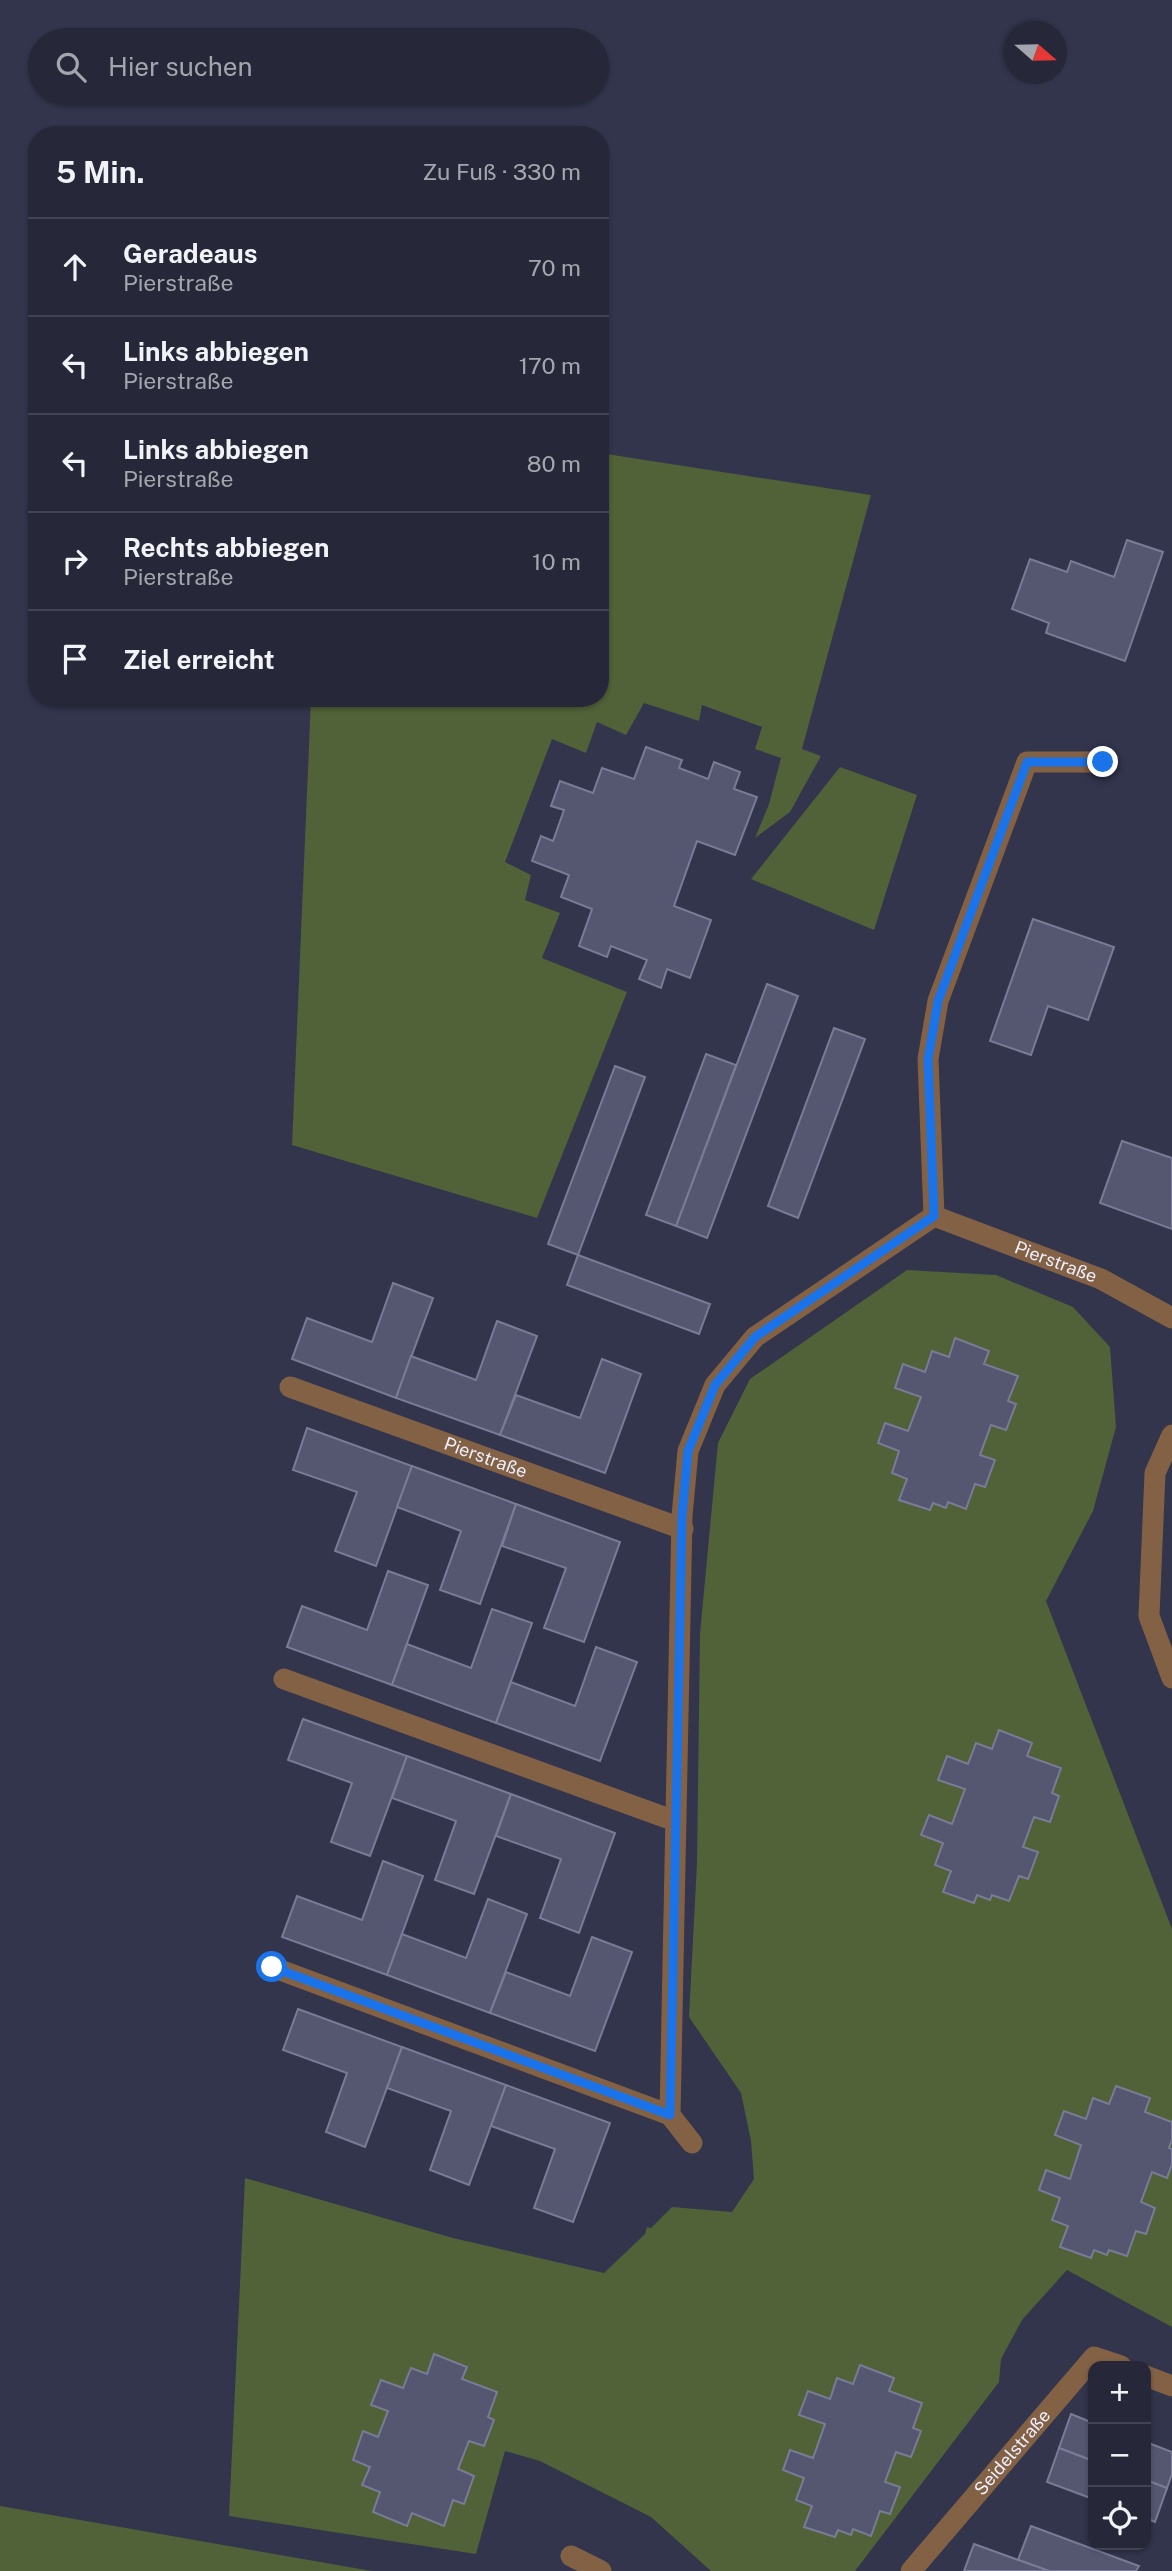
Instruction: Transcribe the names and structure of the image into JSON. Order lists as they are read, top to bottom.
{
  "streets": {
    "street": ["Pierstraße", "Seidelstraße"]
  },
  "north": "right",
  "page": {
    "search": "Hier suchen",
    "heading": ["5 Min.", "Zu Fuß · 330 m"],
    "list": [
      ["Geradeaus", "Pierstraße", "70 m"],
      ["Links abbiegen", "Pierstraße", "170 m"],
      ["Links abbiegen", "Pierstraße", "80 m"],
      ["Rechts abbiegen", "Pierstraße", "10 m"],
      "Ziel erreicht"
    ],
    "map_buttons": ["+", "−"]
  }
}
